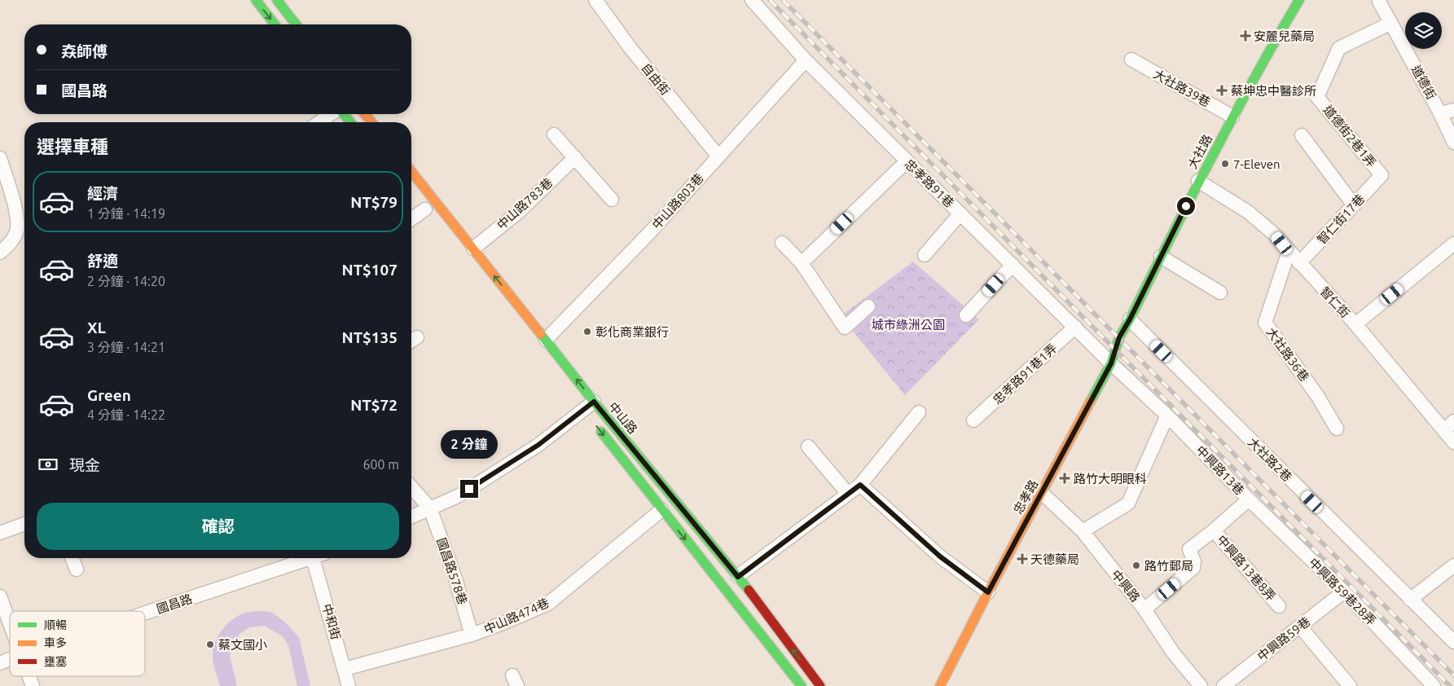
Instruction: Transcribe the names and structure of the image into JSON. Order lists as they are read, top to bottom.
{
  "streets": {
    "main road": ["大社路", "中山路", "忠孝路"],
    "street": [
      "自由街",
      "道德街",
      "大社路39巷",
      "道德街2巷1弄",
      "忠孝路91巷",
      "中山路803巷",
      "中山路783巷",
      "智仁街17巷",
      "智仁街",
      "大社路36巷",
      "忠孝路91巷1弄",
      "大社路2巷",
      "中興路13巷",
      "中興路13巷8弄",
      "國昌路578巷",
      "中興路",
      "中興路59巷28弄",
      "國昌路",
      "中山路474巷",
      "中和街",
      "中興路59巷"
    ]
  },
  "crossings": [
    ["自由街", "中山路803巷"],
    ["道德街", "道德街2巷1弄"],
    ["大社路39巷", "大社路"],
    ["道德街2巷1弄", "智仁街17巷"],
    ["大社路", "智仁街"],
    ["大社路", "大社路2巷"],
    ["大社路", "忠孝路"],
    ["忠孝路91巷", "中山路803巷"],
    ["忠孝路91巷", "忠孝路91巷1弄"],
    ["忠孝路91巷", "中興路13巷"],
    ["忠孝路91巷", "忠孝路"],
    ["中山路803巷", "中山路"],
    ["中山路783巷", "中山路"],
    ["智仁街17巷", "智仁街"],
    ["智仁街", "大社路36巷"],
    ["中山路", "中山路474巷"],
    ["大社路2巷", "忠孝路"],
    ["中興路13巷", "忠孝路"],
    ["中興路13巷", "中興路13巷8弄"],
    ["中興路13巷", "中興路"],
    ["中興路13巷", "中興路59巷28弄"],
    ["忠孝路", "中興路"],
    ["國昌路578巷", "中山路474巷"],
    ["中興路59巷28弄", "中興路59巷"],
    ["中山路474巷", "中和街"]
  ],
  "parks": ["城市綠洲公園"],
  "places": {
    "health": [
      "安麗兒藥局",
      "蔡坤忠中醫診所",
      "路竹大明眼科",
      "天德藥局"
    ],
    "other": [
      "7-Eleven",
      "彰化商業銀行",
      "路竹郵局",
      "蔡文國小"
    ]
  },
  "legend": ["順暢", "車多", "壅塞"],
  "page": {
    "banner": ["𡘙師傅", "國昌路"],
    "heading": "選擇車種",
    "list": [
      {
        "name": "經濟",
        "note": "1 分鐘 · 14:19",
        "value": "NT$79"
      },
      {
        "name": "舒適",
        "note": "2 分鐘 · 14:20",
        "value": "NT$107"
      },
      {
        "name": "XL",
        "note": "3 分鐘 · 14:21",
        "value": "NT$135"
      },
      {
        "name": "Green",
        "note": "4 分鐘 · 14:22",
        "value": "NT$72"
      }
    ],
    "bubble": "2 分鐘",
    "pay": ["現金", "600 m"],
    "buttons": "確認"
  }
}
